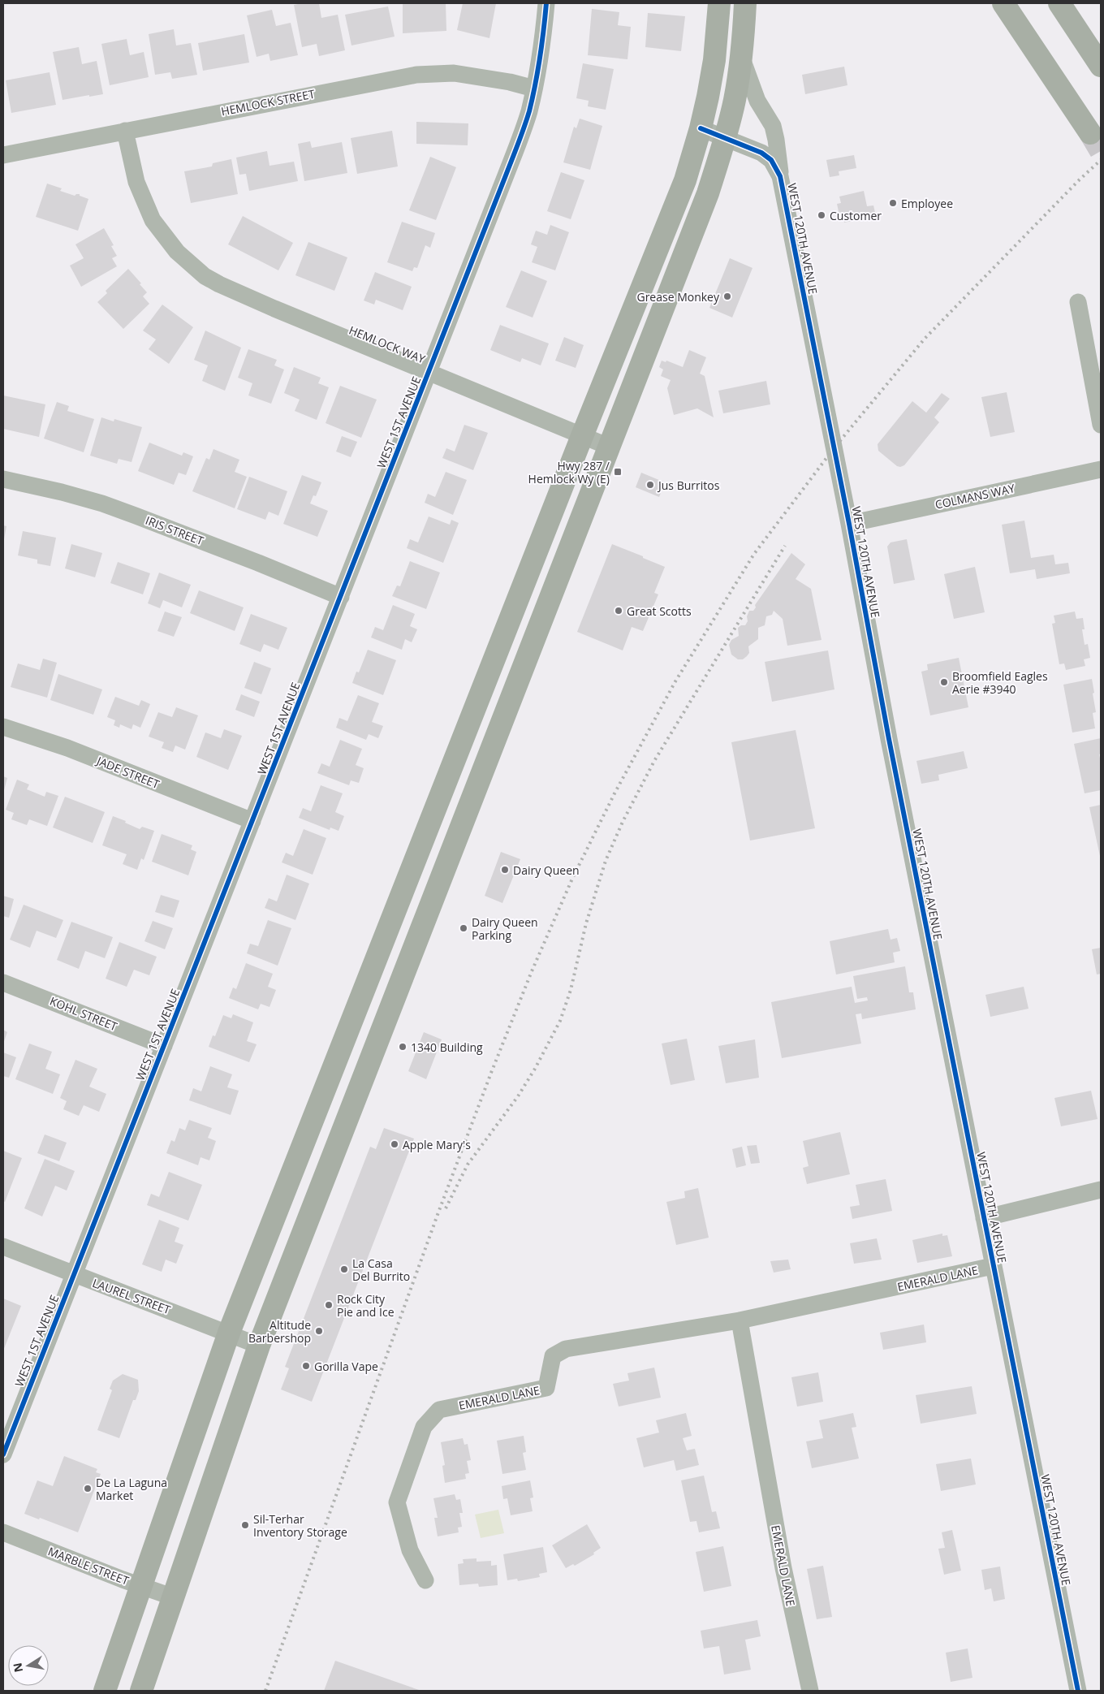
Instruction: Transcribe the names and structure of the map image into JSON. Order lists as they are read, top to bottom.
{
  "streets": {
    "street": [
      "HEMLOCK STREET",
      "WEST 120TH AVENUE",
      "HEMLOCK WAY",
      "WEST 1ST AVENUE",
      "COLMANS WAY",
      "IRIS STREET",
      "JADE STREET",
      "KOHL STREET",
      "EMERALD LANE",
      "LAUREL STREET",
      "MARBLE STREET"
    ]
  },
  "crossings": [
    ["HEMLOCK STREET", "HEMLOCK WAY"],
    ["HEMLOCK STREET", "WEST 1ST AVENUE"],
    ["WEST 120TH AVENUE", "COLMANS WAY"],
    ["WEST 120TH AVENUE", "EMERALD LANE"],
    ["HEMLOCK WAY", "WEST 1ST AVENUE"],
    ["WEST 1ST AVENUE", "IRIS STREET"],
    ["WEST 1ST AVENUE", "JADE STREET"],
    ["WEST 1ST AVENUE", "KOHL STREET"],
    ["WEST 1ST AVENUE", "LAUREL STREET"]
  ],
  "places": {
    "other": [
      "Employee",
      "Customer",
      "Grease Monkey",
      "Jus Burritos",
      "Great Scotts",
      "Broomfield Eagles Aerie #3940",
      "Dairy Queen",
      "Dairy Queen Parking",
      "1340 Building",
      "Apple Mary's",
      "La Casa Del Burrito",
      "Rock City Pie and Ice",
      "Altitude Barbershop",
      "Gorilla Vape",
      "De La Laguna Market",
      "Sil-Terhar Inventory Storage"
    ],
    "transit": ["Hwy 287 / Hemlock Wy (E)"]
  },
  "north": "left"
}
